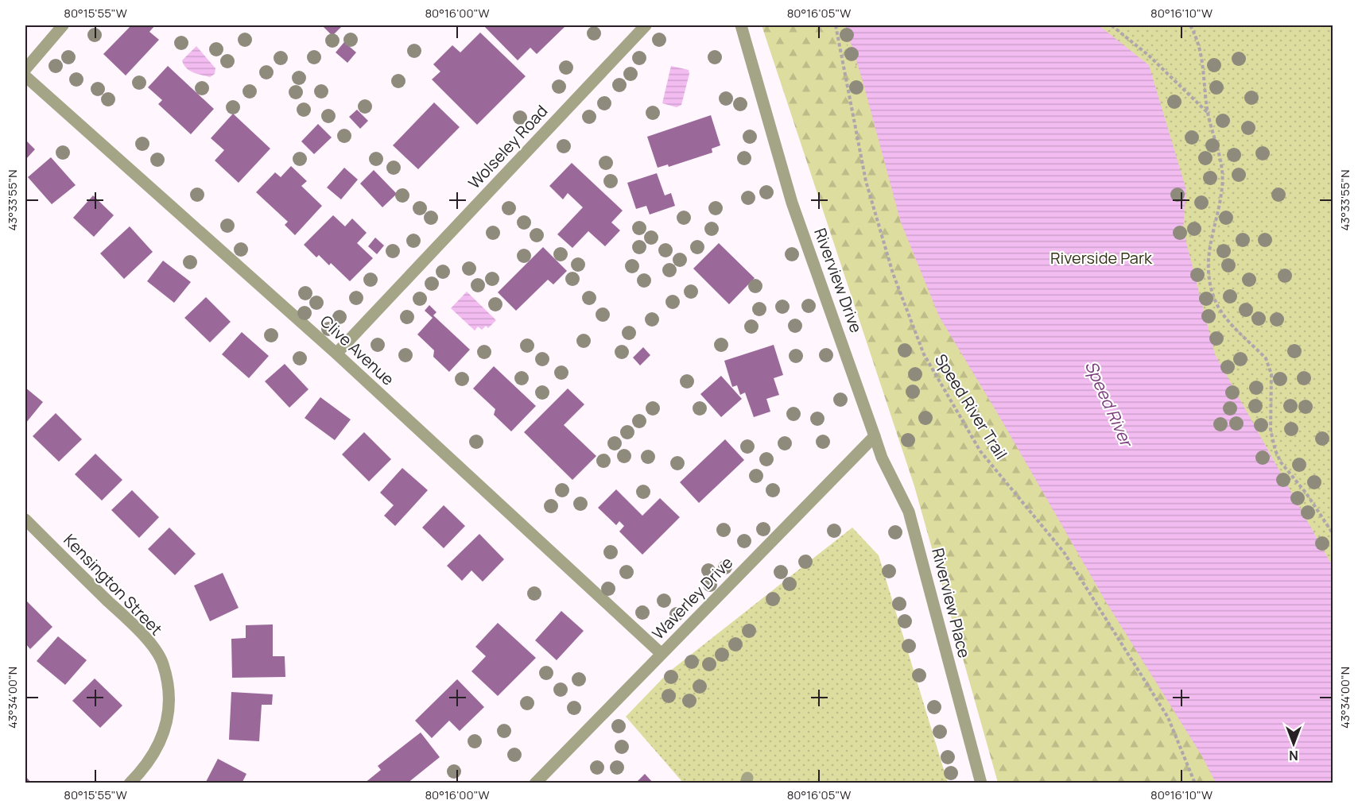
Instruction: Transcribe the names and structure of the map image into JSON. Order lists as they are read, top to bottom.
{
  "streets": {
    "street": [
      "Wolseley Road",
      "Riverview Drive",
      "Clive Avenue",
      "Kensington Street",
      "Waverley Drive",
      "Riverview Place"
    ],
    "path": ["Speed River Trail"]
  },
  "crossings": [
    ["Wolseley Road", "Clive Avenue"],
    ["Riverview Drive", "Waverley Drive"],
    ["Riverview Drive", "Riverview Place"],
    ["Clive Avenue", "Waverley Drive"],
    ["Waverley Drive", "Riverview Place"]
  ],
  "water": ["Speed River"],
  "parks": ["Riverside Park"],
  "north": "bottom",
  "coordinates": [
    "80°15'55\"W",
    "80°16'00\"W",
    "80°16'05\"W",
    "80°16'10\"W",
    "43°33'55\"N",
    "43°34'00\"N"
  ]
}
